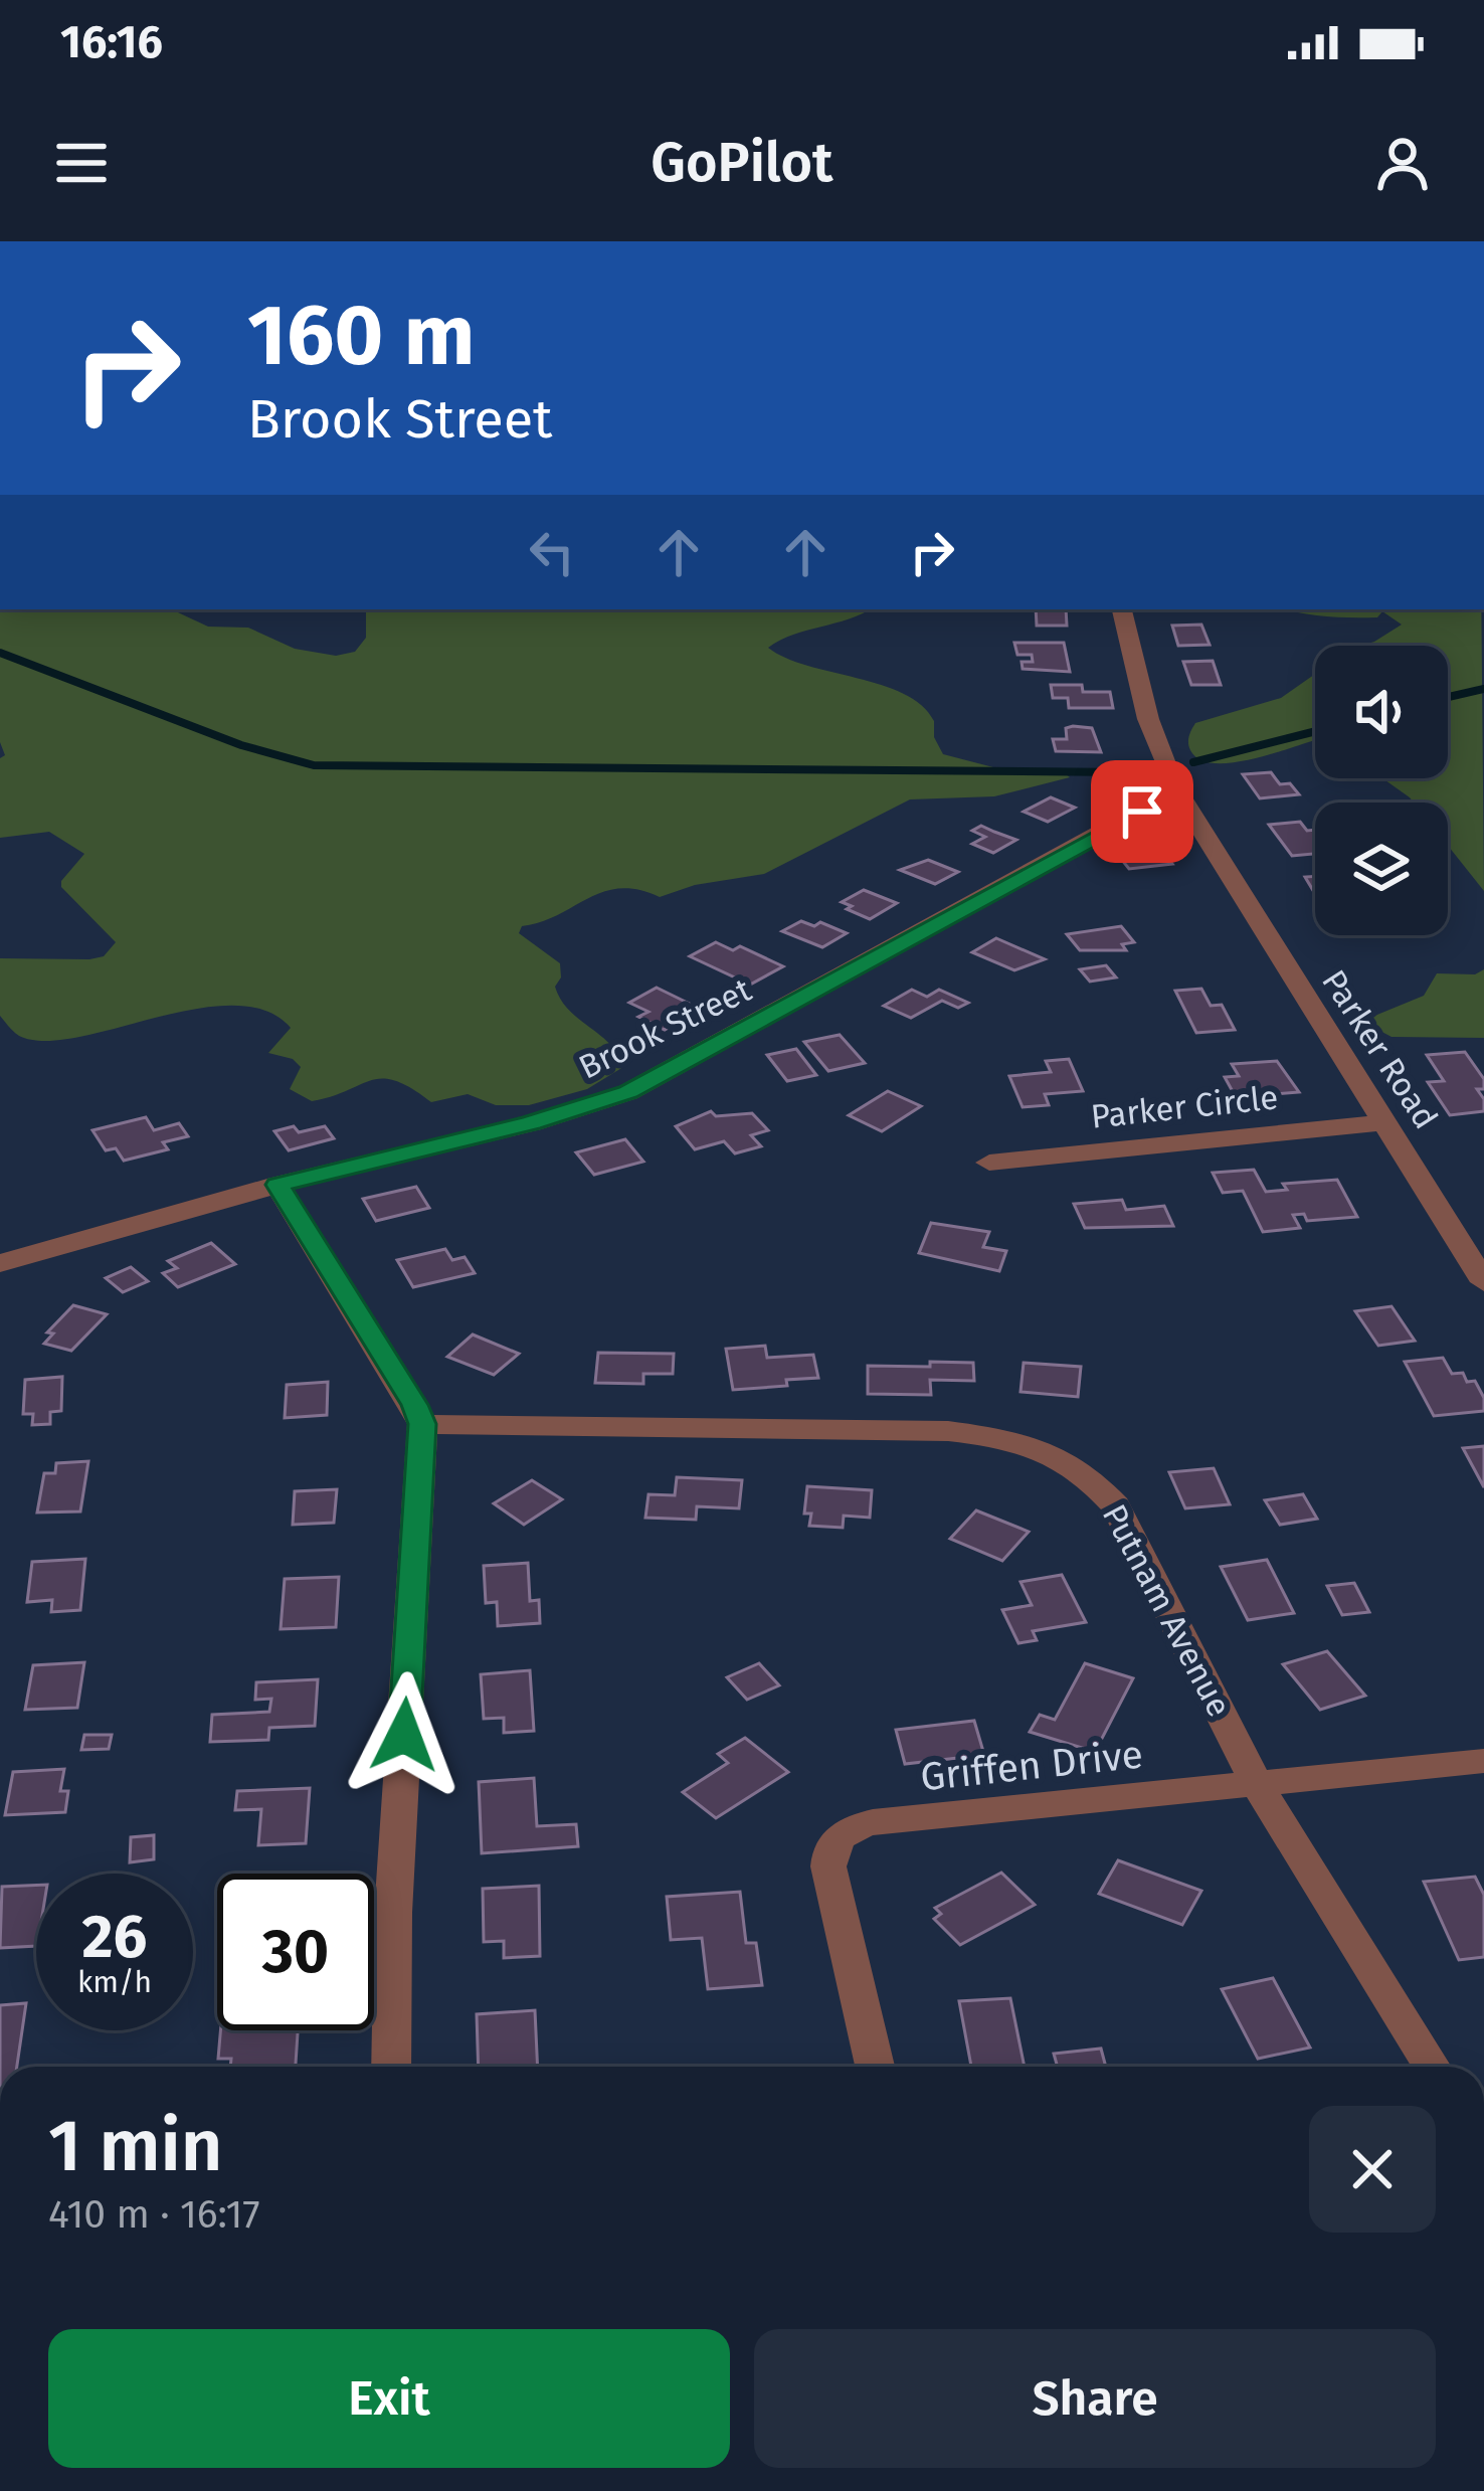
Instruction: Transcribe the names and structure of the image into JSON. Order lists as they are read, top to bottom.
{
  "streets": {
    "street": [
      "Brook Street",
      "Parker Road",
      "Parker Circle",
      "Putnam Avenue",
      "Griffen Drive"
    ]
  },
  "crossings": [
    ["Brook Street", "Parker Road"],
    ["Parker Road", "Parker Circle"],
    ["Putnam Avenue", "Griffen Drive"]
  ],
  "page": {
    "status": "16:16",
    "header": "GoPilot",
    "turn": ["160 m", "Brook Street"],
    "speed": "26 km/h",
    "limit": "30",
    "heading": ["1 min", "410 m · 16:17"],
    "buttons": ["Exit", "Share"]
  }
}
